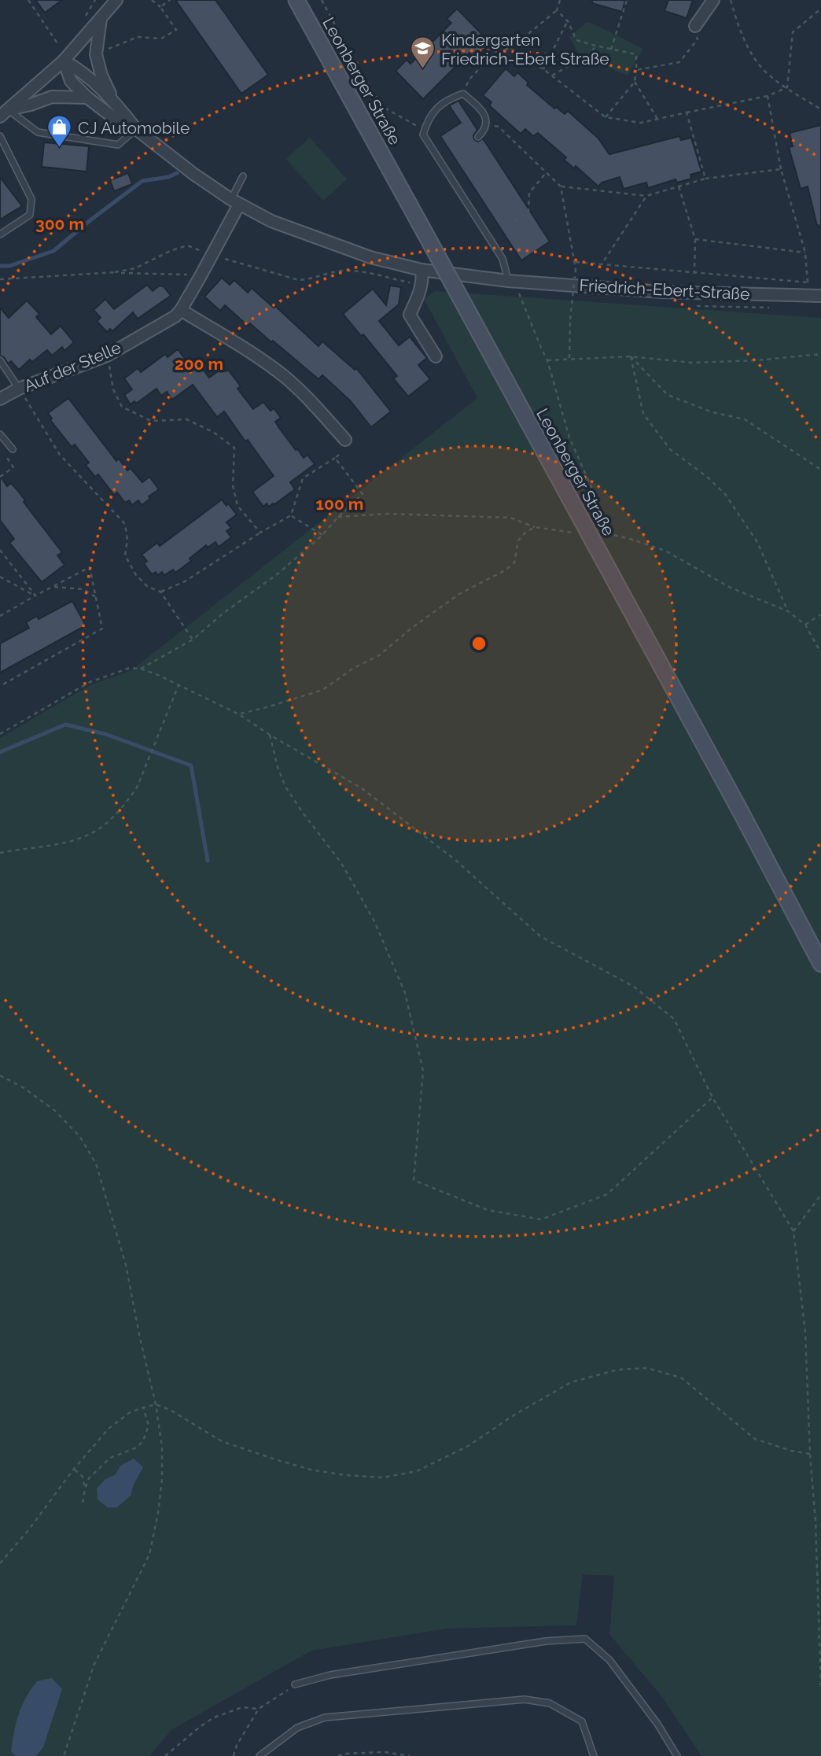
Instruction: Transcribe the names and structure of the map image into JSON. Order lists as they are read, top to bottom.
{
  "streets": {
    "main road": ["Leonberger Straße"],
    "street": ["Friedrich-Ebert-Straße", "Auf der Stelle"]
  },
  "crossings": [
    ["Friedrich-Ebert-Straße", "Auf der Stelle"]
  ],
  "places": {
    "school or university": ["Kindergarten Friedrich-Ebert Straße"],
    "shop": ["CJ Automobile"]
  },
  "rings": ["300 m", "200 m", "100 m"]
}
